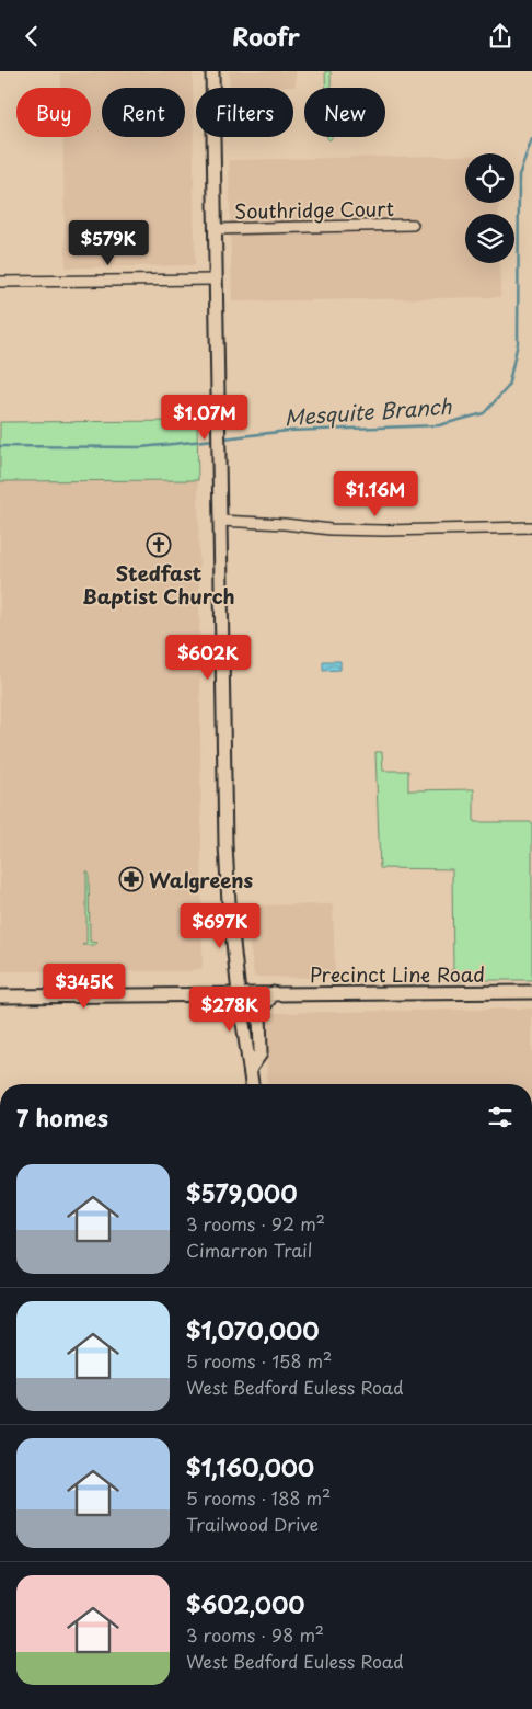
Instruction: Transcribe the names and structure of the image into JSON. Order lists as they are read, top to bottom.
{
  "streets": {
    "main road": ["Precinct Line Road"],
    "street": ["Southridge Court"]
  },
  "water": ["Mesquite Branch"],
  "places": {
    "church": ["Stedfast Baptist Church"],
    "pharmacy": ["Walgreens"]
  },
  "page": {
    "header": "Roofr",
    "chip": [
      "Buy",
      "Rent",
      "Filters",
      "New"
    ],
    "price": [
      "$579K",
      "$1.07M",
      "$1.16M",
      "$602K",
      "$697K",
      "$345K",
      "$278K"
    ],
    "heading": "7 homes",
    "list": [
      {
        "name": "$579,000",
        "note": "3 rooms · 92 m² · Cimarron Trail"
      },
      {
        "name": "$1,070,000",
        "note": "5 rooms · 158 m² · West Bedford Euless Road"
      },
      {
        "name": "$1,160,000",
        "note": "5 rooms · 188 m² · Trailwood Drive"
      },
      {
        "name": "$602,000",
        "note": "3 rooms · 98 m² · West Bedford Euless Road"
      }
    ]
  }
}
